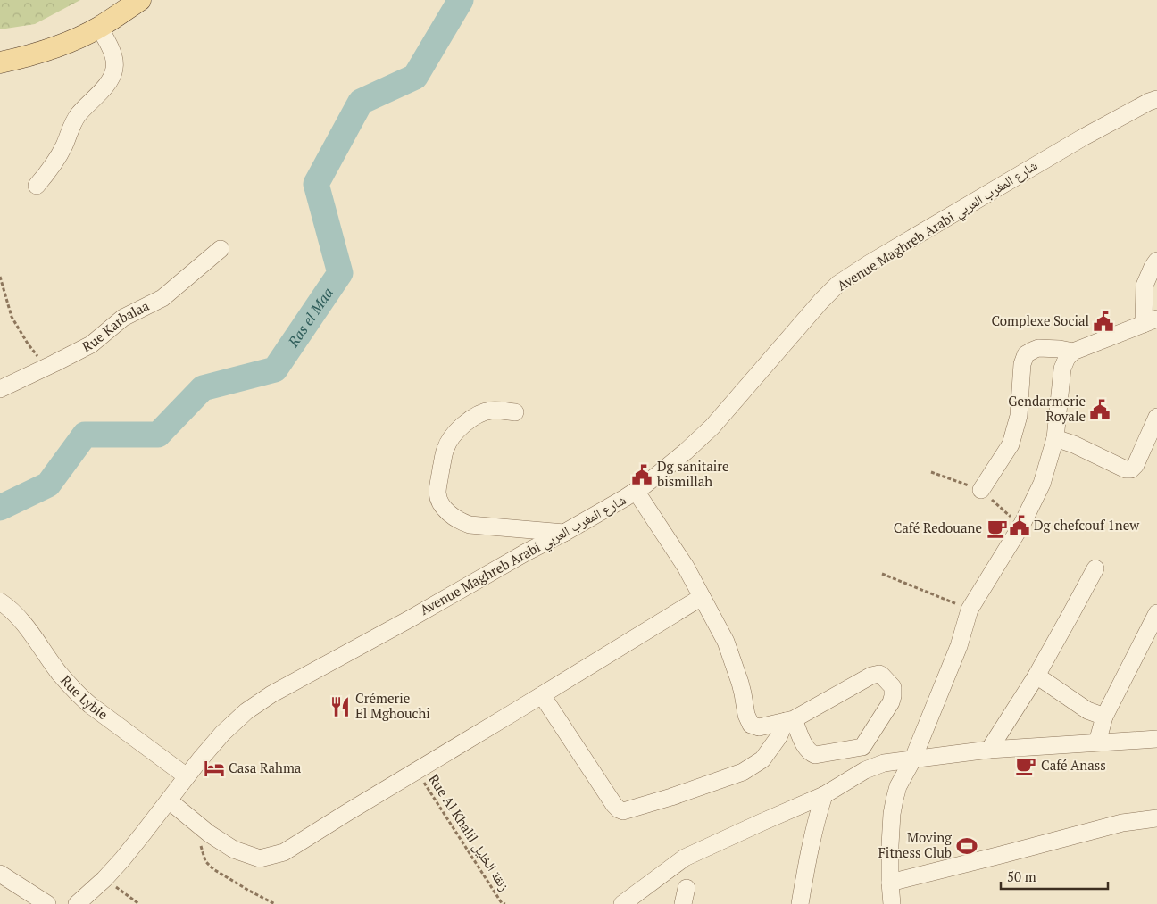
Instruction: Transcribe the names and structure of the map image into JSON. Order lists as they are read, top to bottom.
{
  "streets": {
    "street": ["Avenue Maghreb Arabi شارع المغرب العربي", "Rue Karbalaa", "Rue Lybie"],
    "path": ["Rue Al Khalil زنقة الخليل"]
  },
  "crossings": [
    ["Avenue Maghreb Arabi شارع المغرب العربي", "Rue Lybie"]
  ],
  "water": ["Ras el Maa"],
  "places": {
    "public building": [
      "Complexe Social",
      "Gendarmerie Royale",
      "Dg sanitaire bismillah",
      "Dg chefcouf 1new"
    ],
    "cafe": ["Café Redouane", "Café Anass"],
    "restaurant": ["Crémerie El Mghouchi"],
    "hotel": ["Casa Rahma"],
    "sports": ["Moving Fitness Club"]
  },
  "scale_bar": "50 m"
}
